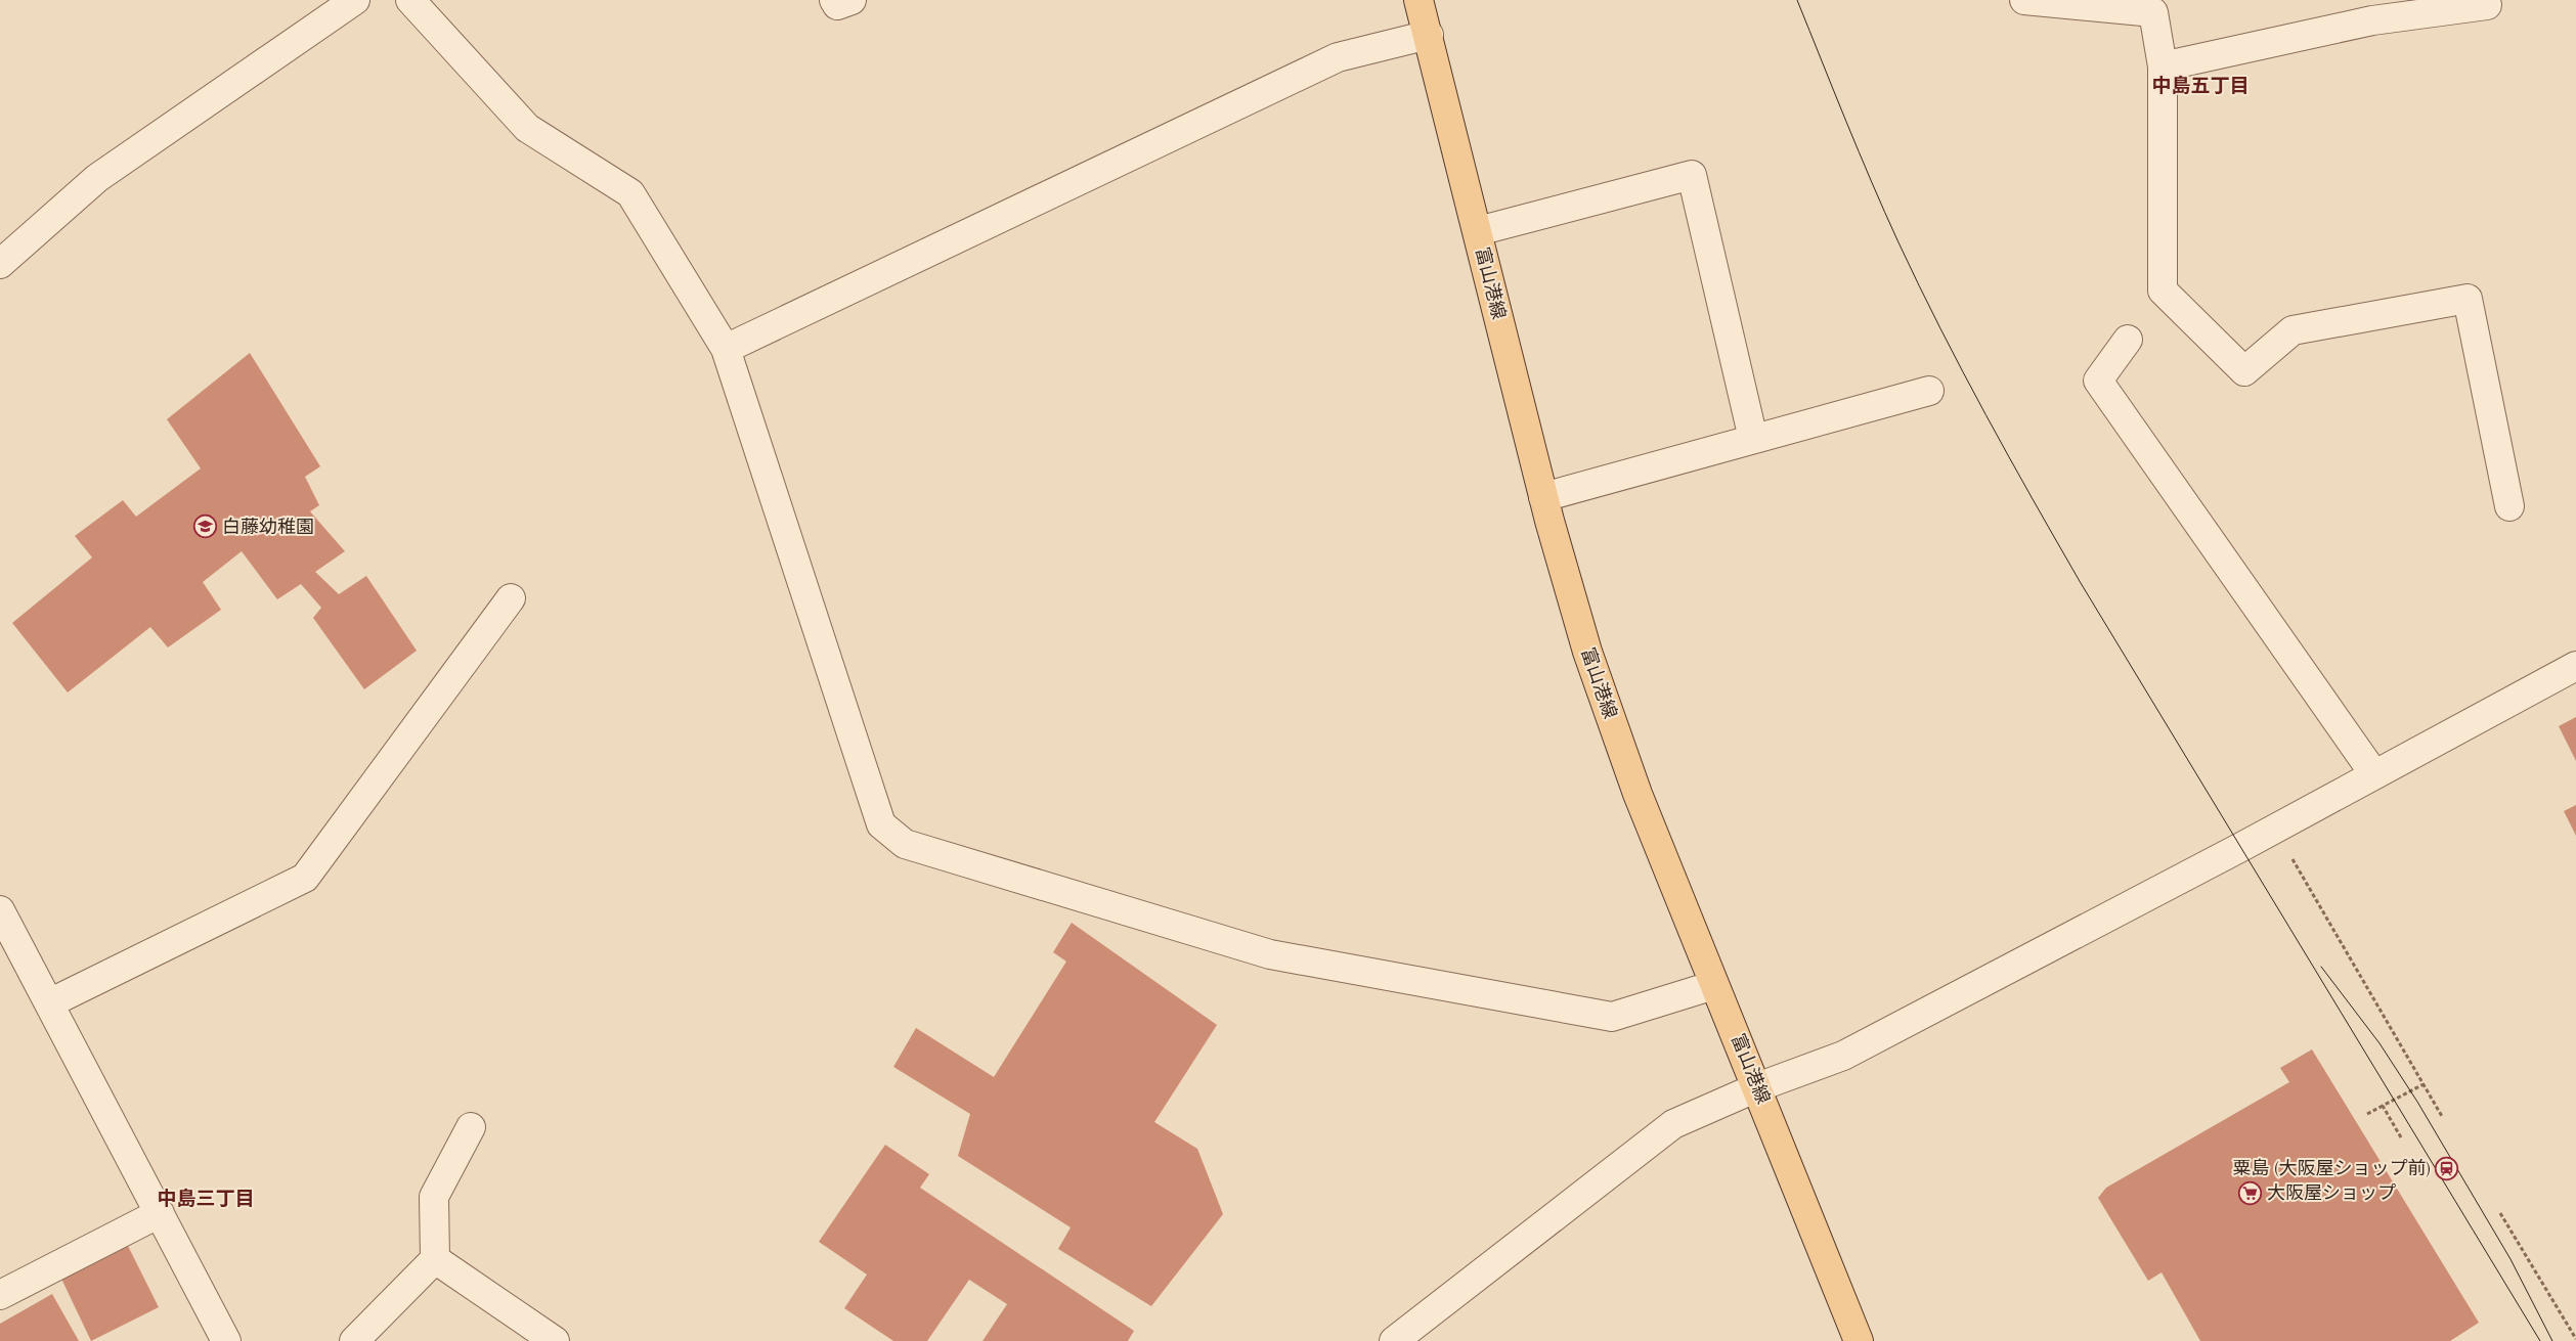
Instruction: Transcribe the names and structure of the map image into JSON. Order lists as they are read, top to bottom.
{
  "streets": {
    "main road": ["富山港線"]
  },
  "districts": ["中島五丁目", "中島三丁目"],
  "places": {
    "school or university": ["白藤幼稚園"],
    "station": ["粟島 (大阪屋ショップ前)"],
    "supermarket": ["大阪屋ショップ"]
  }
}
